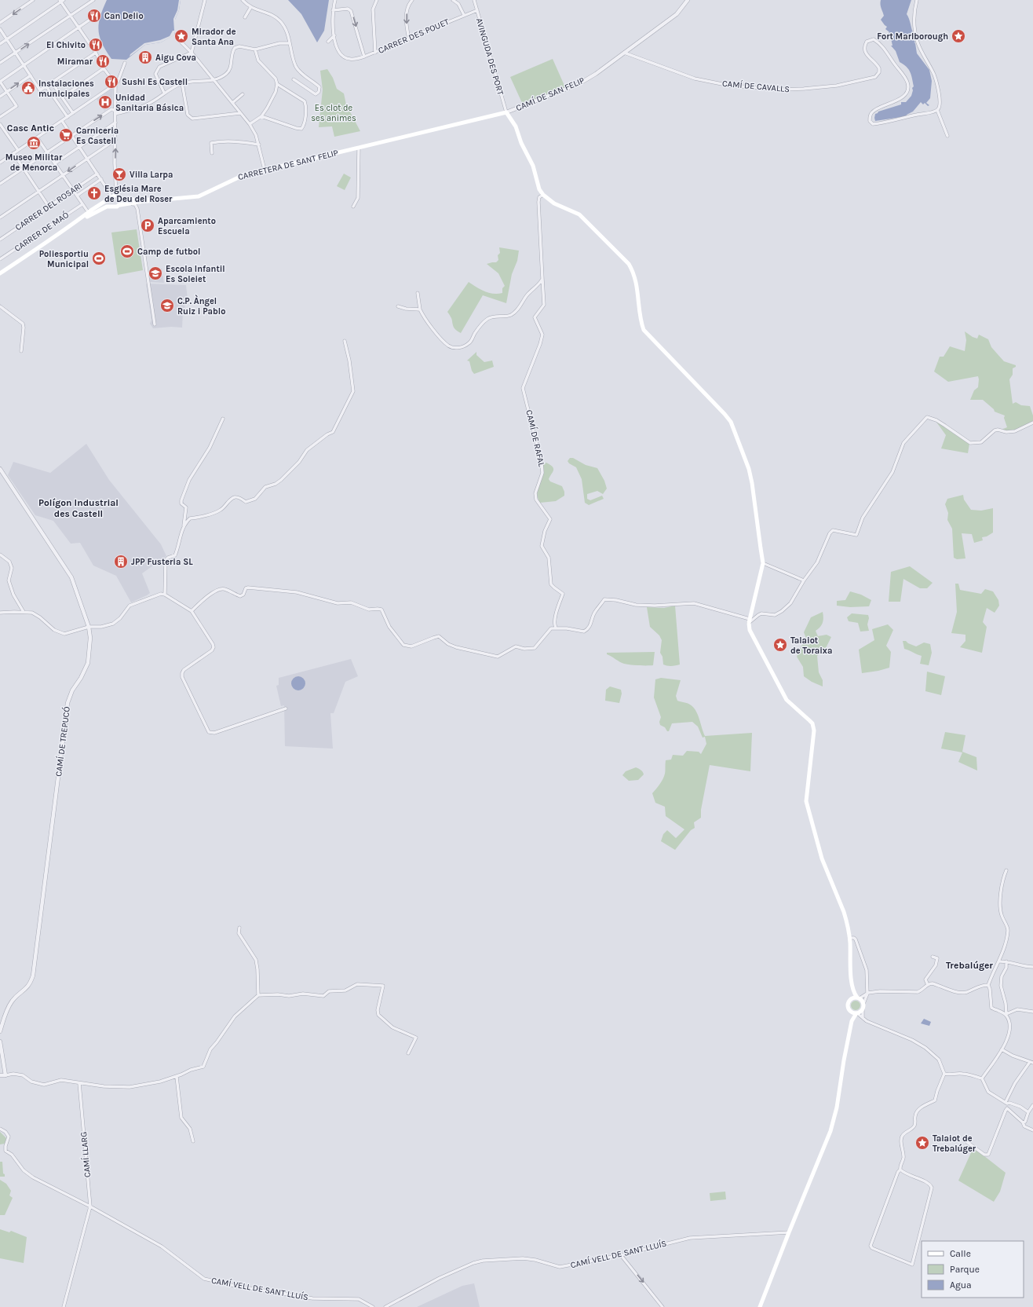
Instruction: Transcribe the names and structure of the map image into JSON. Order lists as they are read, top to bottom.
{
  "streets": {
    "main road": ["CARRETERA DE SANT FELIP"],
    "street": [
      "CARRER DES POUET",
      "AVINGUDA DES PORT",
      "CAMÍ DE CAVALLS",
      "CAMÍ DE SAN FELIP",
      "CARRER DEL ROSARI",
      "CARRER DE MAÓ",
      "CAMÍ DE RAFAL",
      "CAMÍ DE TREPUCÓ",
      "CAMÍ LLARG",
      "CAMÍ VELL DE SANT LLUÍS"
    ]
  },
  "crossings": [
    ["CARRER DES POUET", "AVINGUDA DES PORT"],
    ["AVINGUDA DES PORT", "CAMÍ DE SAN FELIP"],
    ["AVINGUDA DES PORT", "CARRETERA DE SANT FELIP"],
    ["CAMÍ DE CAVALLS", "CAMÍ DE SAN FELIP"],
    ["CAMÍ DE SAN FELIP", "CARRETERA DE SANT FELIP"],
    ["CAMÍ LLARG", "CAMÍ VELL DE SANT LLUÍS"]
  ],
  "districts": ["Casc Antic", "Polígon Industrial des Castell", "Trebalúger"],
  "parks": ["Es clot de ses animes"],
  "places": {
    "restaurant": [
      "Can Delio",
      "El Chivito",
      "Miramar",
      "Sushi Es Castell"
    ],
    "place": [
      "Mirador de Santa Ana",
      "Fort Marlborough",
      "Talaiot de Toraixa",
      "Talaiot de Trebalúger"
    ],
    "building": ["Aigu Cova", "JPP Fusteria SL"],
    "public building": ["Instalaciones municipales"],
    "hospital": ["Unidad Sanitaria Básica"],
    "supermarket": ["Carniceria Es Castell"],
    "museum": ["Museo Militar de Menorca"],
    "bar": ["Villa Larpa"],
    "church": ["Església Mare de Deu del Roser"],
    "parking": ["Aparcamiento Escuela"],
    "sports": ["Camp de futbol", "Poliesportiu Municipal"],
    "school or university": ["Escola Infantil Es Soleiet", "C.P. Àngel Ruiz i Pablo"]
  },
  "legend": ["Calle", "Parque", "Agua"]
}
